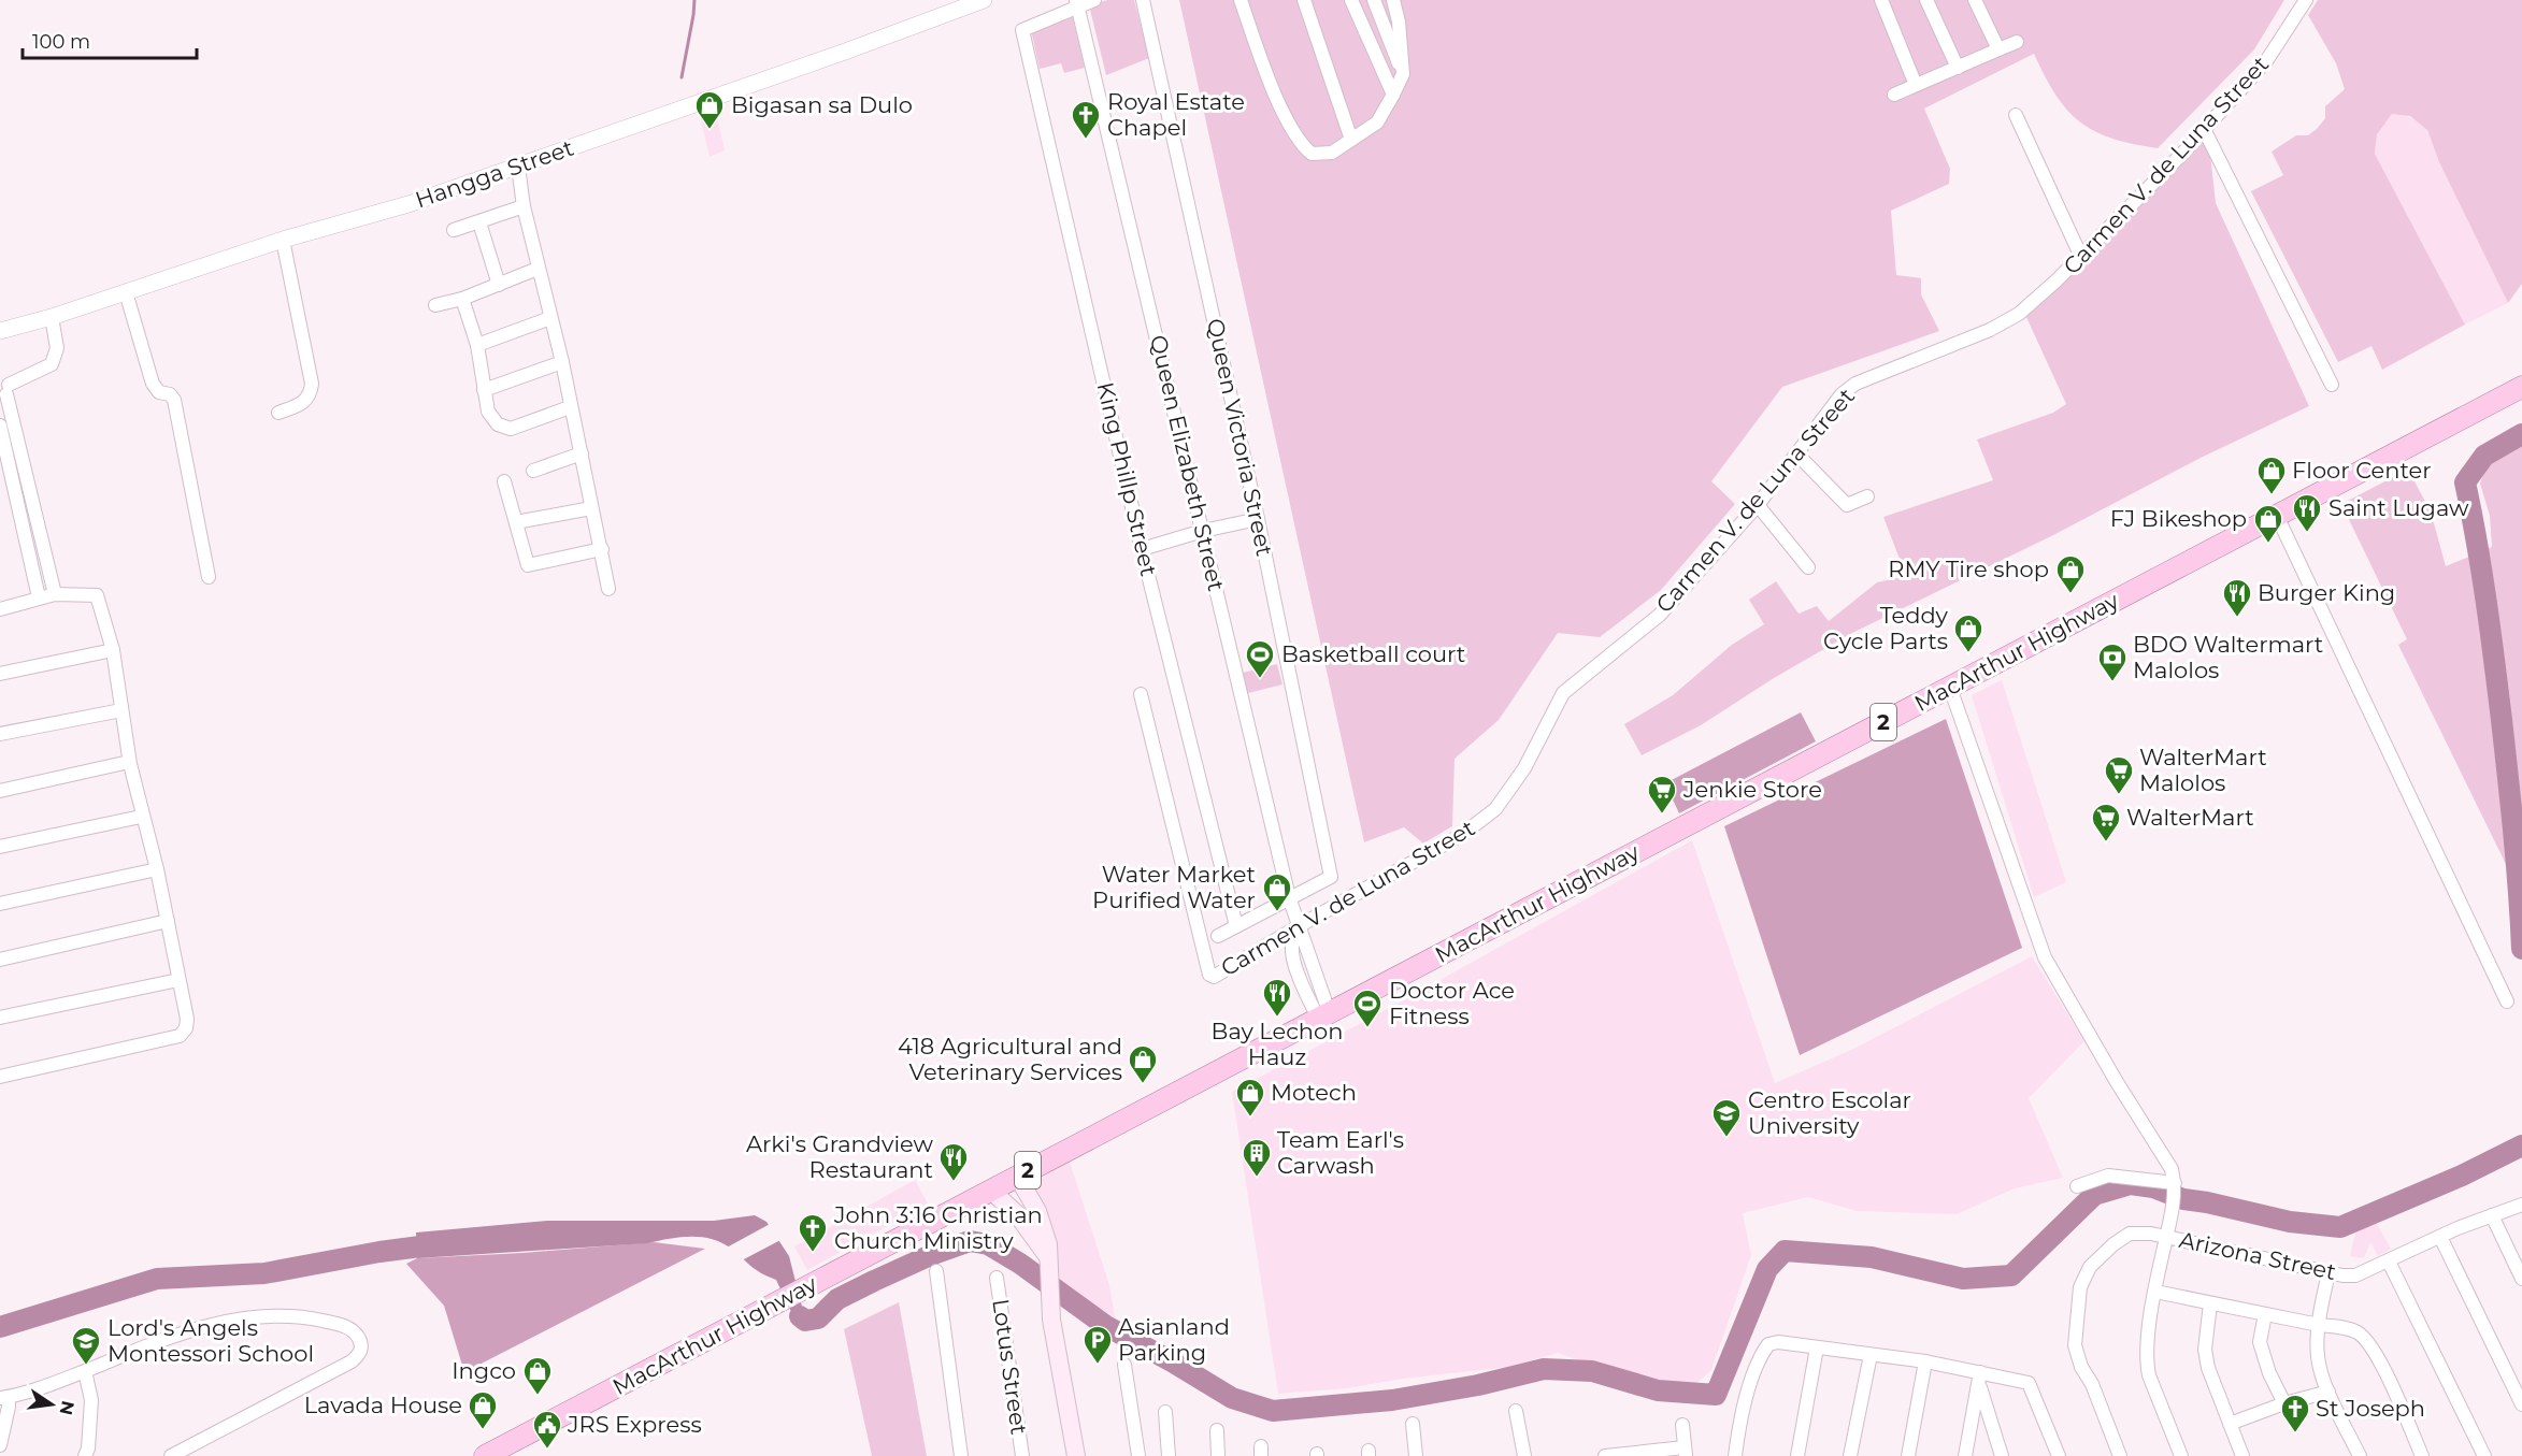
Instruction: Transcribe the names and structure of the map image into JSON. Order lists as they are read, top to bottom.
{
  "streets": {
    "highway": ["MacArthur Highway", "2"],
    "street": [
      "Carmen V. de Luna Street",
      "Hangga Street",
      "Queen Victoria Street",
      "Queen Elizabeth Street",
      "King Phillp Street",
      "Arizona Street",
      "Lotus Street"
    ]
  },
  "crossings": [
    ["Carmen V. de Luna Street", "Queen Elizabeth Street"],
    ["Queen Victoria Street", "Queen Elizabeth Street"],
    ["Queen Elizabeth Street", "King Phillp Street"],
    ["Queen Elizabeth Street", "MacArthur Highway"]
  ],
  "places": {
    "shop": [
      "Bigasan sa Dulo",
      "Floor Center",
      "FJ Bikeshop",
      "RMY Tire shop",
      "Teddy Cycle Parts",
      "Water Market Purified Water",
      "418 Agricultural and Veterinary Services",
      "Motech",
      "Ingco",
      "Lavada House"
    ],
    "church": ["Royal Estate Chapel", "John 3:16 Christian Church Ministry", "St Joseph"],
    "restaurant": [
      "Saint Lugaw",
      "Burger King",
      "Bay Lechon Hauz",
      "Arki's Grandview Restaurant"
    ],
    "sports": ["Basketball court", "Doctor Ace Fitness"],
    "bank": ["BDO Waltermart Malolos"],
    "supermarket": ["WalterMart Malolos", "Jenkie Store", "WalterMart"],
    "school or university": ["Centro Escolar University", "Lord's Angels Montessori School"],
    "building": ["Team Earl's Carwash"],
    "parking": ["Asianland Parking"],
    "public building": ["JRS Express"]
  },
  "scale_bar": "100 m",
  "north": "right"
}
